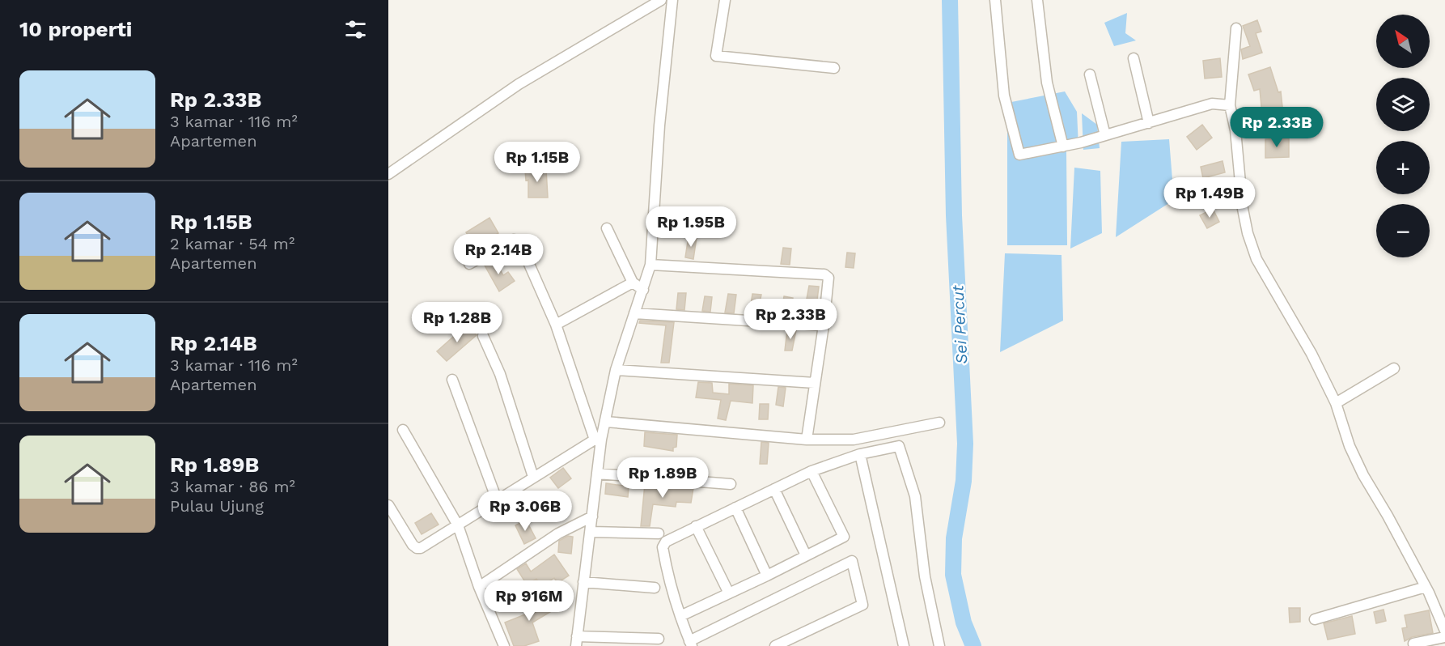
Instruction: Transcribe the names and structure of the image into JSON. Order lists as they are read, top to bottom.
{
  "water": ["Sei Percut"],
  "north": "top left",
  "page": {
    "heading": "10 properti",
    "map_buttons": ["+", "−"],
    "list": [
      {
        "name": "Rp 2.33B",
        "note": "3 kamar · 116 m² · Apartemen"
      },
      {
        "name": "Rp 1.15B",
        "note": "2 kamar · 54 m² · Apartemen"
      },
      {
        "name": "Rp 2.14B",
        "note": "3 kamar · 116 m² · Apartemen"
      },
      {
        "name": "Rp 1.89B",
        "note": "3 kamar · 86 m² · Pulau Ujung"
      }
    ],
    "price": [
      "Rp 2.33B",
      "Rp 1.15B",
      "Rp 1.49B",
      "Rp 1.95B",
      "Rp 2.14B",
      "Rp 2.33B",
      "Rp 1.28B",
      "Rp 1.89B",
      "Rp 3.06B",
      "Rp 916M"
    ]
  }
}
